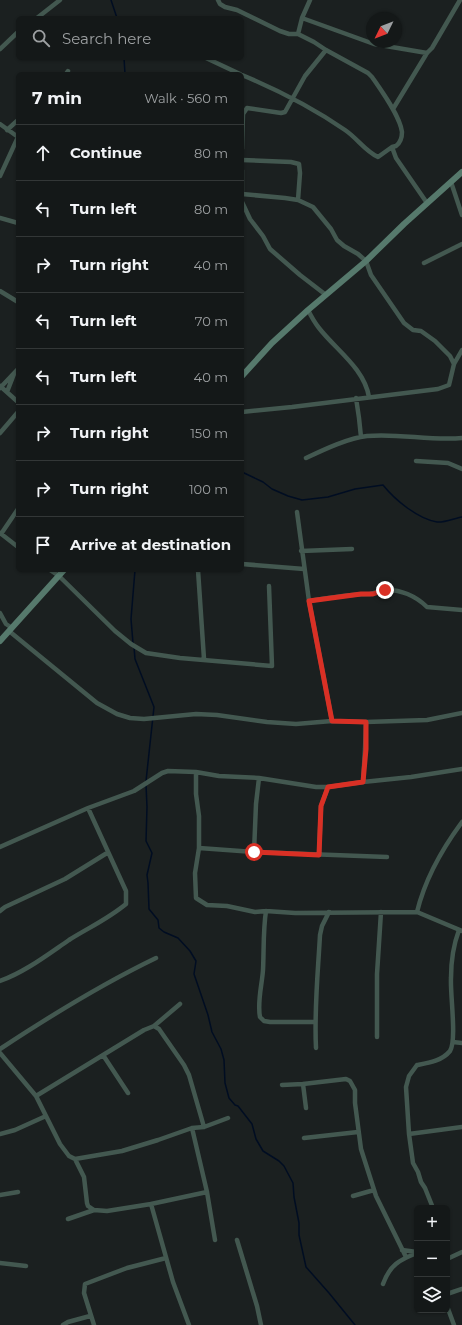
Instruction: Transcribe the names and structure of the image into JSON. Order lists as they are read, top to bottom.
{
  "north": "bottom left",
  "page": {
    "search": "Search here",
    "heading": ["7 min", "Walk · 560 m"],
    "list": [
      ["Continue", "80 m"],
      ["Turn left", "80 m"],
      ["Turn right", "40 m"],
      ["Turn left", "70 m"],
      ["Turn left", "40 m"],
      ["Turn right", "150 m"],
      ["Turn right", "100 m"],
      "Arrive at destination"
    ],
    "map_buttons": ["+", "−"]
  }
}
